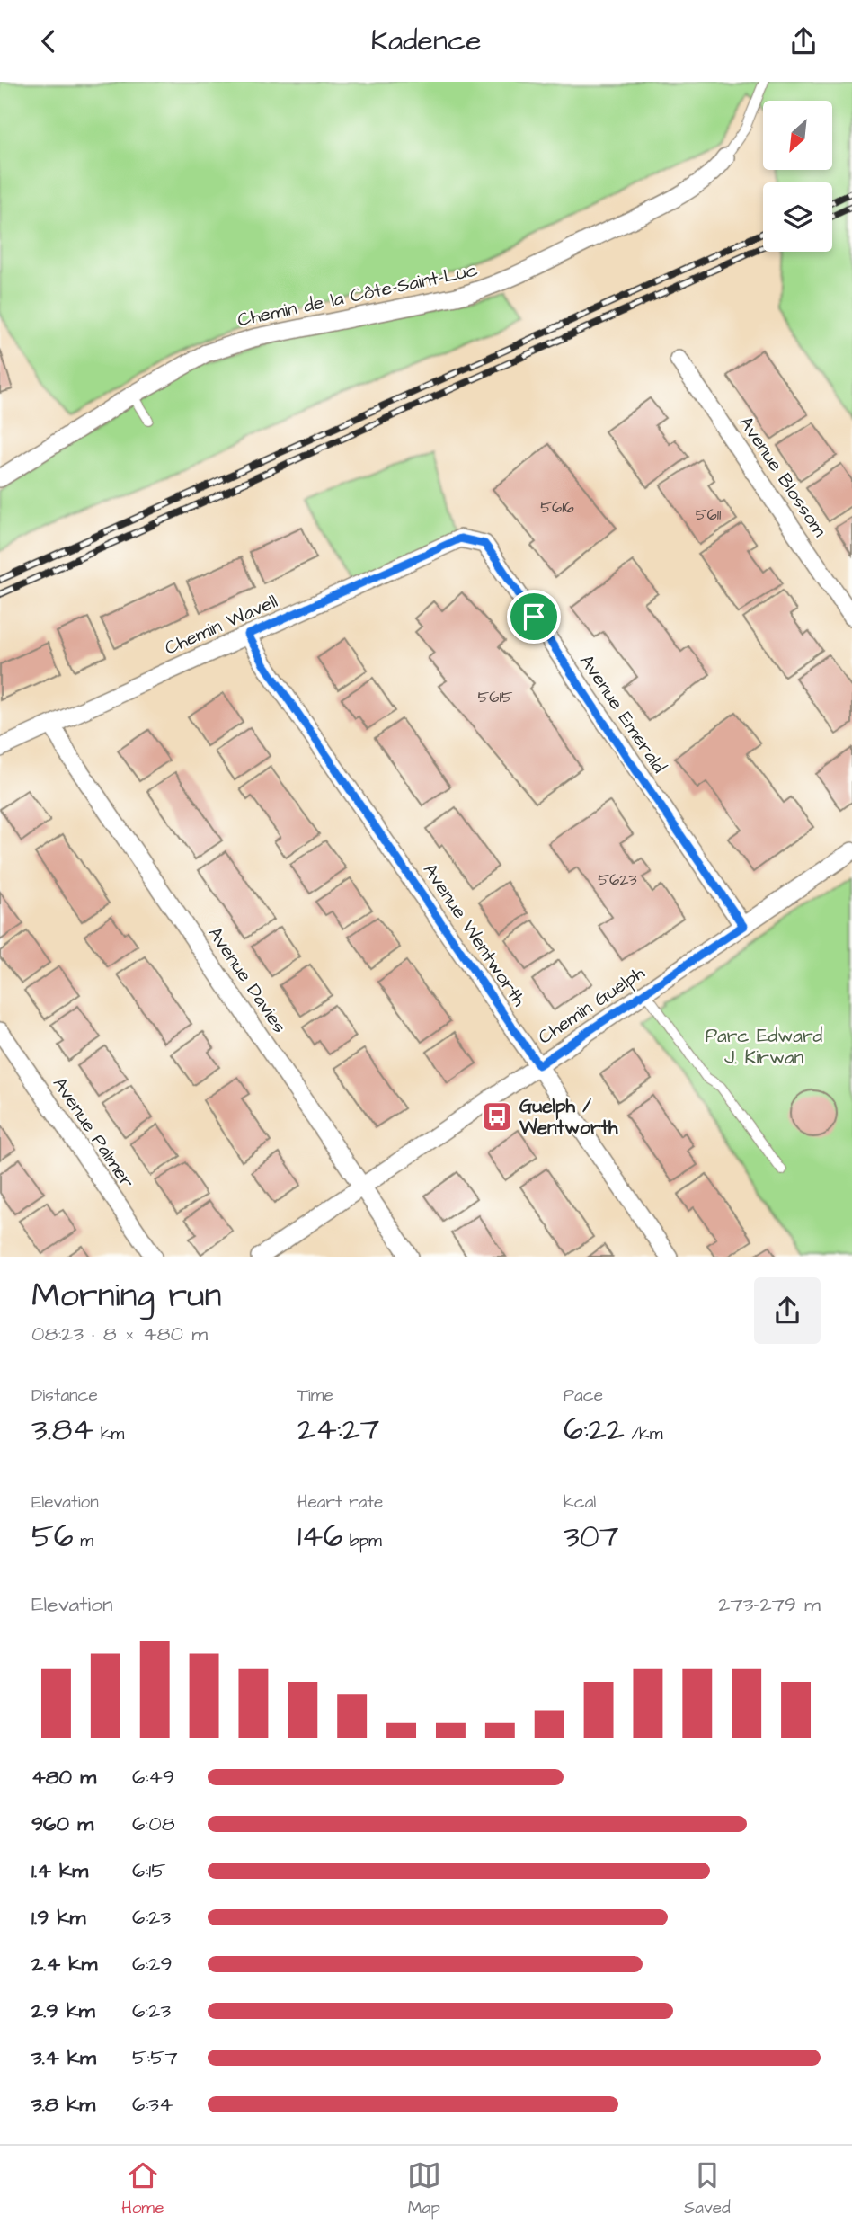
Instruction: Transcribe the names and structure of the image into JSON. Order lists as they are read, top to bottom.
{
  "streets": {
    "street": [
      "Chemin de la Côte-Saint-Luc",
      "Avenue Blossom",
      "Chemin Wavell",
      "Avenue Emerald",
      "Avenue Wentworth",
      "Avenue Davies",
      "Chemin Guelph",
      "Avenue Palmer"
    ]
  },
  "crossings": [
    ["Chemin Wavell", "Avenue Emerald"],
    ["Chemin Wavell", "Avenue Wentworth"],
    ["Chemin Wavell", "Avenue Davies"],
    ["Avenue Emerald", "Chemin Guelph"],
    ["Avenue Wentworth", "Chemin Guelph"],
    ["Avenue Davies", "Chemin Guelph"]
  ],
  "parks": ["Parc Edward J. Kirwan"],
  "places": {
    "bus stop": ["Guelph / Wentworth"]
  },
  "house_numbers": [
    "5616",
    "5611",
    "5615",
    "5623"
  ],
  "north": "bottom left",
  "page": {
    "header": "Kadence",
    "heading": ["Morning run", "08:23 · 8 × 480 m"],
    "stats": [
      ["Distance", "3.84 km"],
      ["Time", "24:27"],
      ["Pace", "6:22 /km"],
      ["Elevation", "56 m"],
      ["Heart rate", "146 bpm"],
      ["kcal", "307"]
    ],
    "chart": ["Elevation", "273–279 m"],
    "list": [
      {
        "name": "480 m",
        "note": "6:49"
      },
      {
        "name": "960 m",
        "note": "6:08"
      },
      {
        "name": "1.4 km",
        "note": "6:15"
      },
      {
        "name": "1.9 km",
        "note": "6:23"
      },
      {
        "name": "2.4 km",
        "note": "6:29"
      },
      {
        "name": "2.9 km",
        "note": "6:23"
      },
      {
        "name": "3.4 km",
        "note": "5:57"
      },
      {
        "name": "3.8 km",
        "note": "6:34"
      }
    ],
    "tabs": ["Home", "Map", "Saved"]
  }
}
